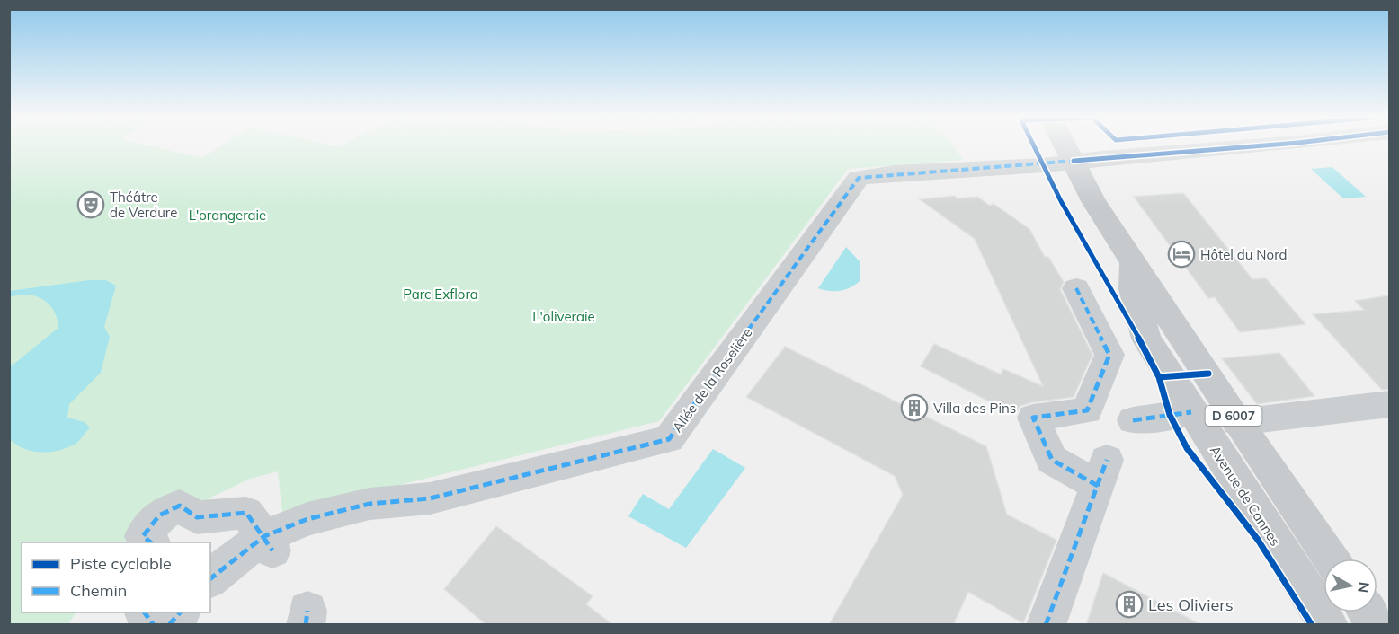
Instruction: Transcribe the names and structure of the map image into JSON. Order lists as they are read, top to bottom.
{
  "streets": {
    "main road": ["D 6007", "Avenue de Cannes"],
    "street": ["Allée de la Roselière"]
  },
  "crossings": [
    ["Allée de la Roselière", "D 6007"],
    ["D 6007", "Avenue de Cannes"]
  ],
  "parks": ["L'orangeraie", "Parc Exflora", "L'oliveraie"],
  "places": {
    "theatre": ["Théâtre de Verdure"],
    "hotel": ["Hôtel du Nord"],
    "building": ["Villa des Pins", "Les Oliviers"]
  },
  "legend": ["Piste cyclable", "Chemin"],
  "north": "right"
}
